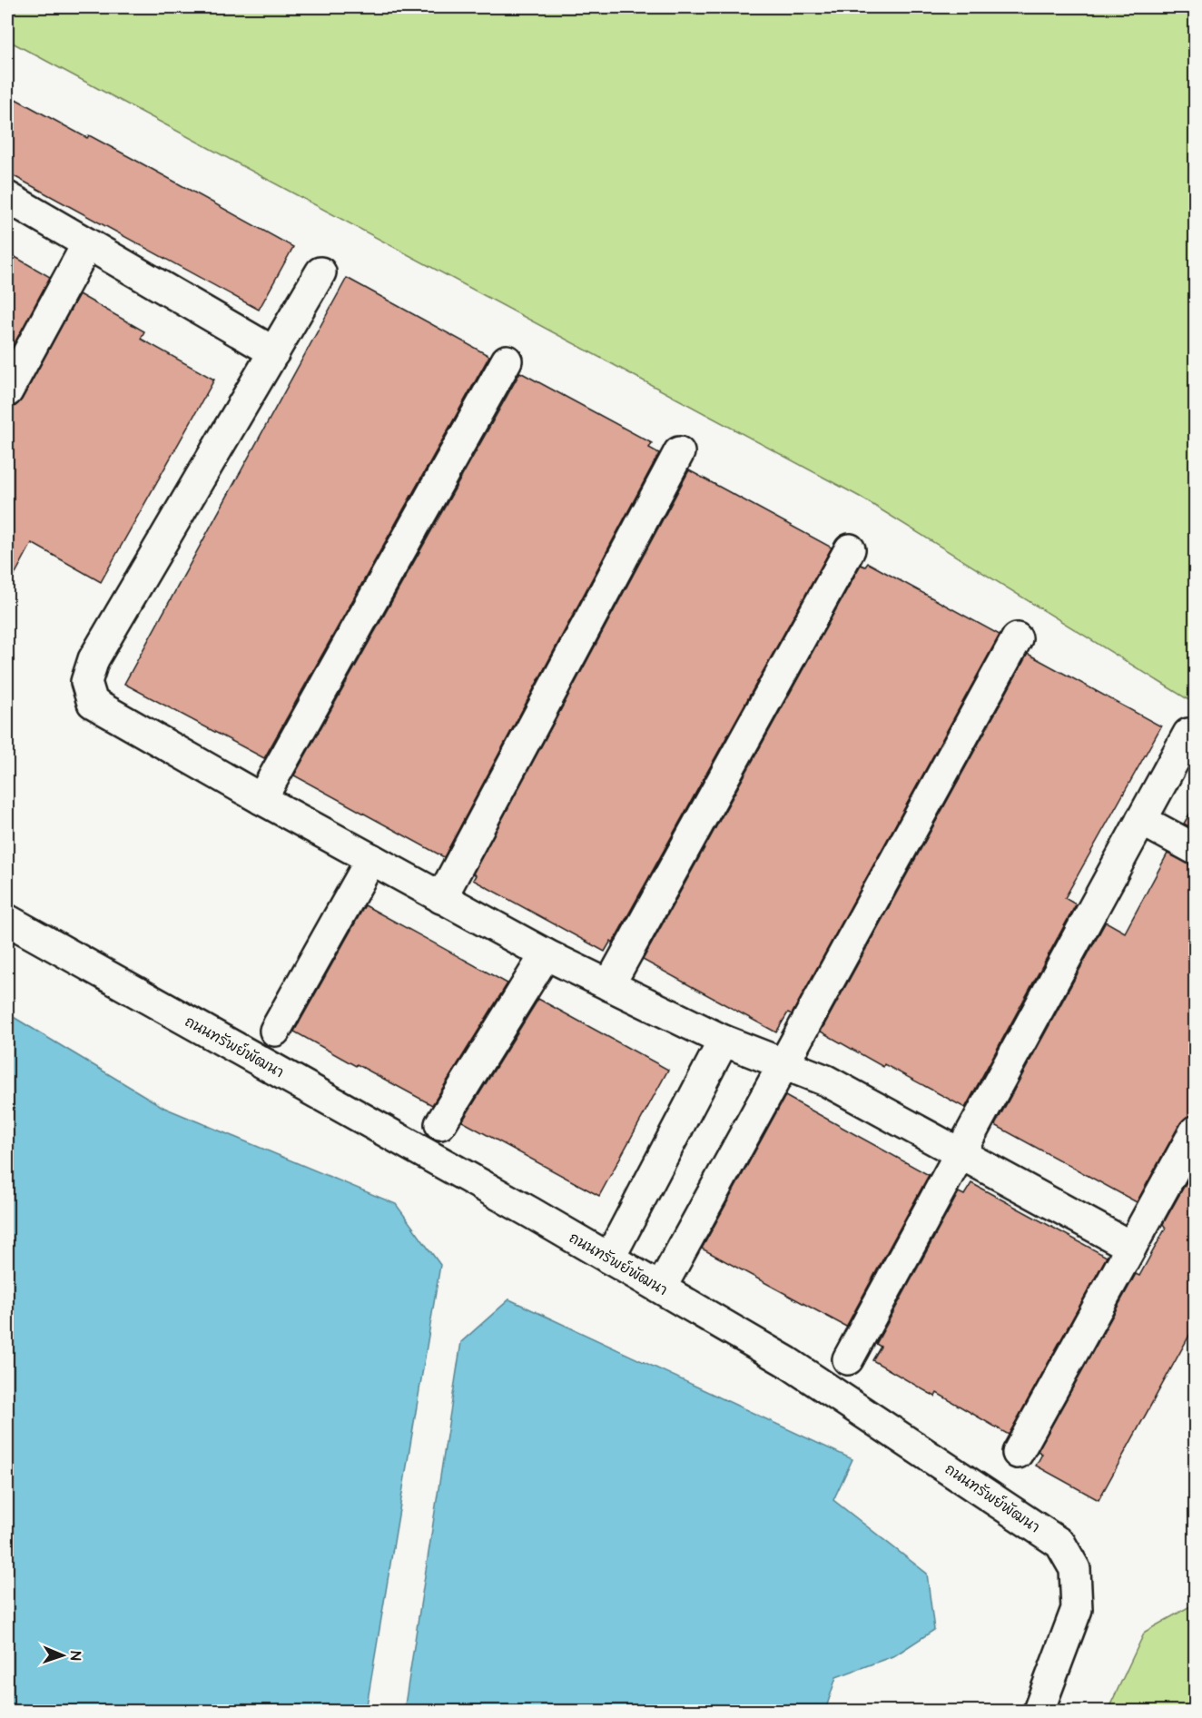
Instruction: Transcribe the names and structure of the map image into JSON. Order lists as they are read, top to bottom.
{
  "streets": {
    "street": ["ถนนทรัพย์พัฒนา"]
  },
  "north": "right"
}
